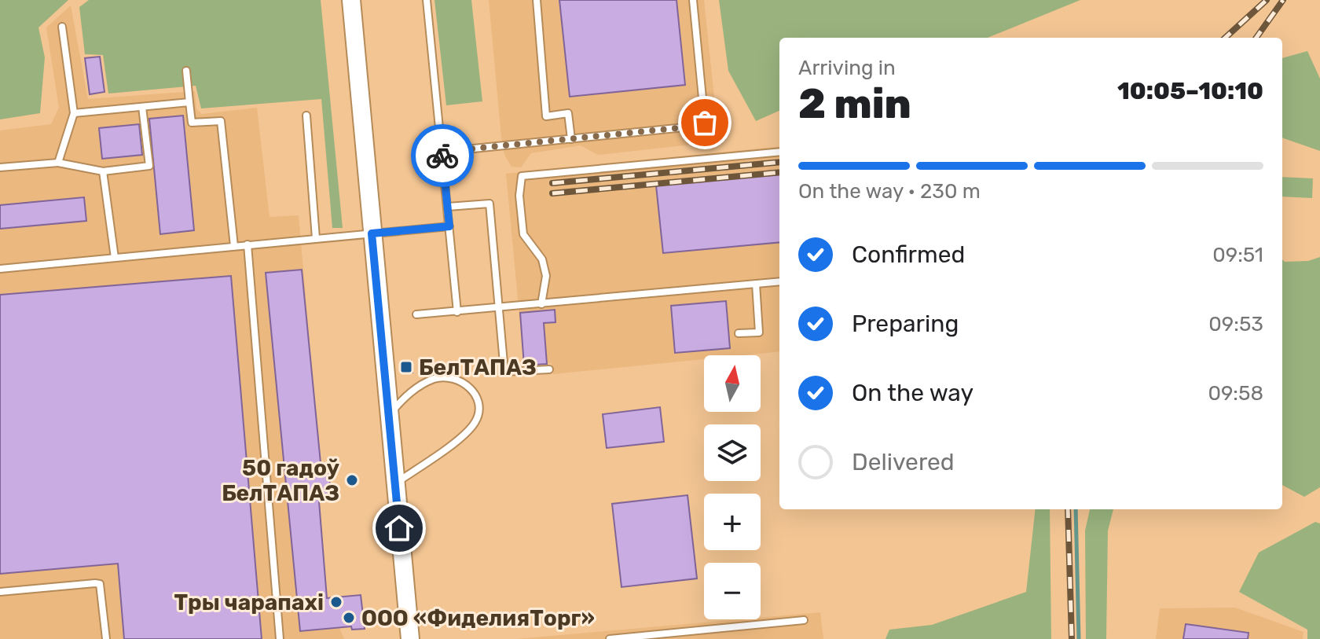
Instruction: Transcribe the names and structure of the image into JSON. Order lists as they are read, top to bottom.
{
  "places": {
    "transit": ["БелТАПАЗ"],
    "other": ["50 гадоў БелТАПАЗ", "Тры чарапахі", "ООО «ФиделияТорг»"]
  },
  "north": "top",
  "page": {
    "heading": ["2 min", "Arriving in", "10:05–10:10"],
    "bar": "On the way · 230 m",
    "list": [
      ["Confirmed", "09:51"],
      ["Preparing", "09:53"],
      ["On the way", "09:58"],
      "Delivered"
    ],
    "map_buttons": ["+", "−"]
  }
}
